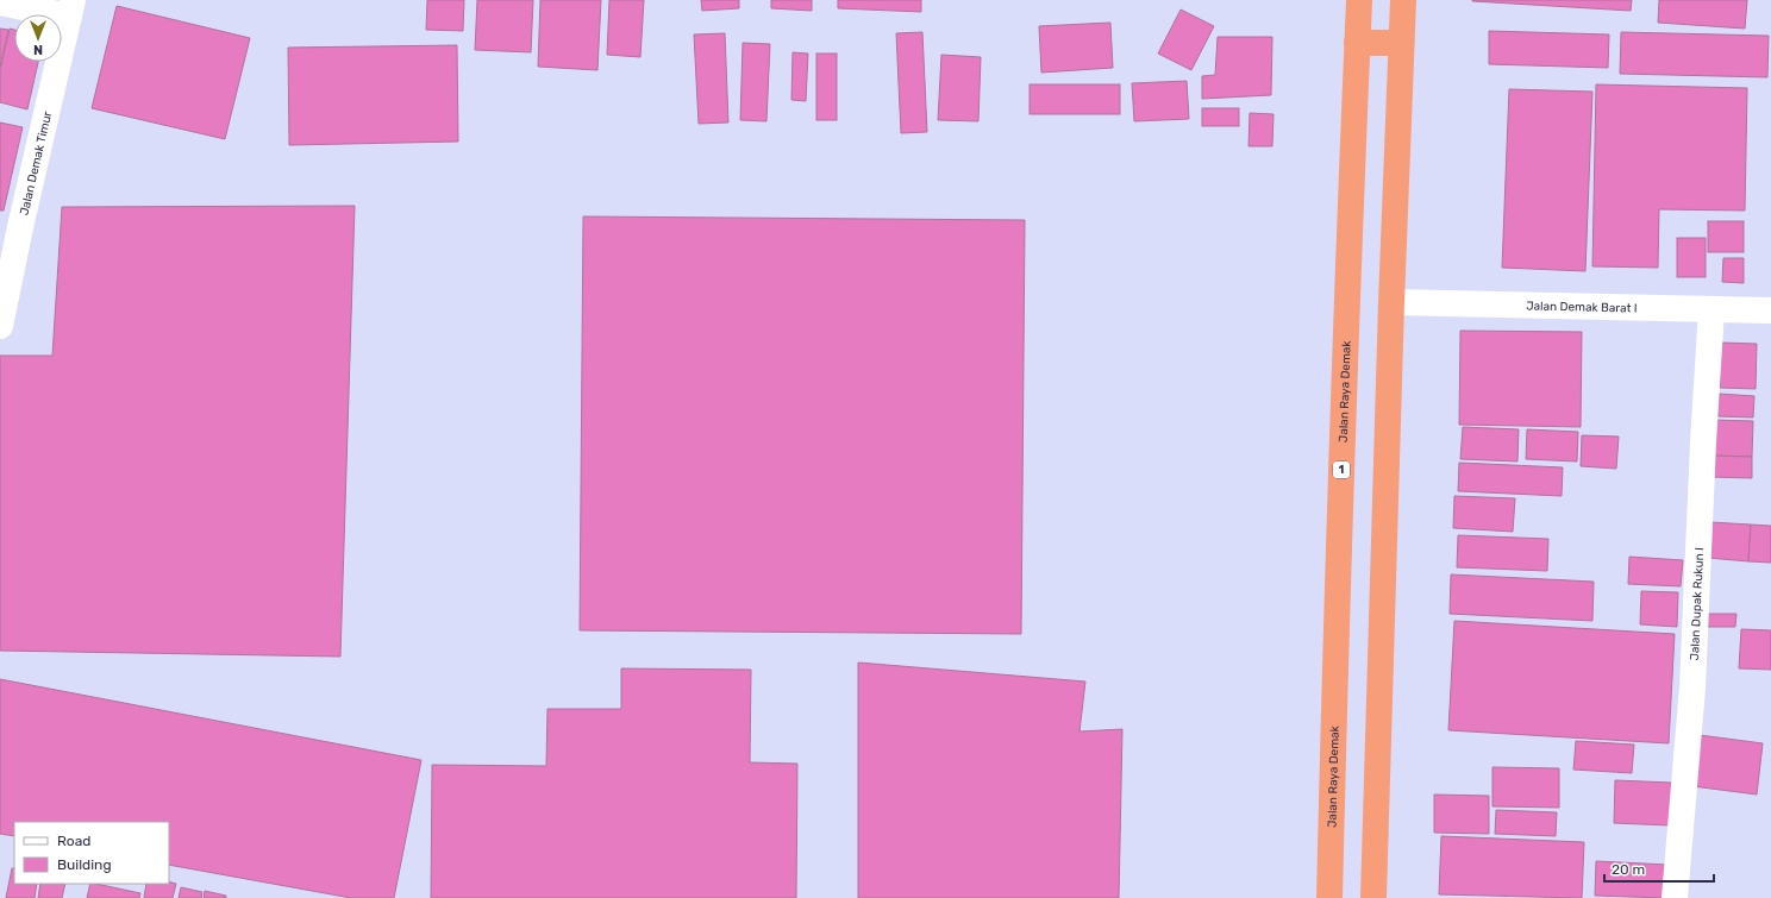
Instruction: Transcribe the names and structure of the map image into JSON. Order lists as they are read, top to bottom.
{
  "streets": {
    "highway": ["Jalan Raya Demak", "1"],
    "street": ["Jalan Demak Timur", "Jalan Demak Barat I", "Jalan Dupak Rukun I"]
  },
  "crossings": [
    ["Jalan Demak Barat I", "Jalan Dupak Rukun I"]
  ],
  "legend": ["Road", "Building"],
  "scale_bar": "20 m",
  "north": "bottom"
}
